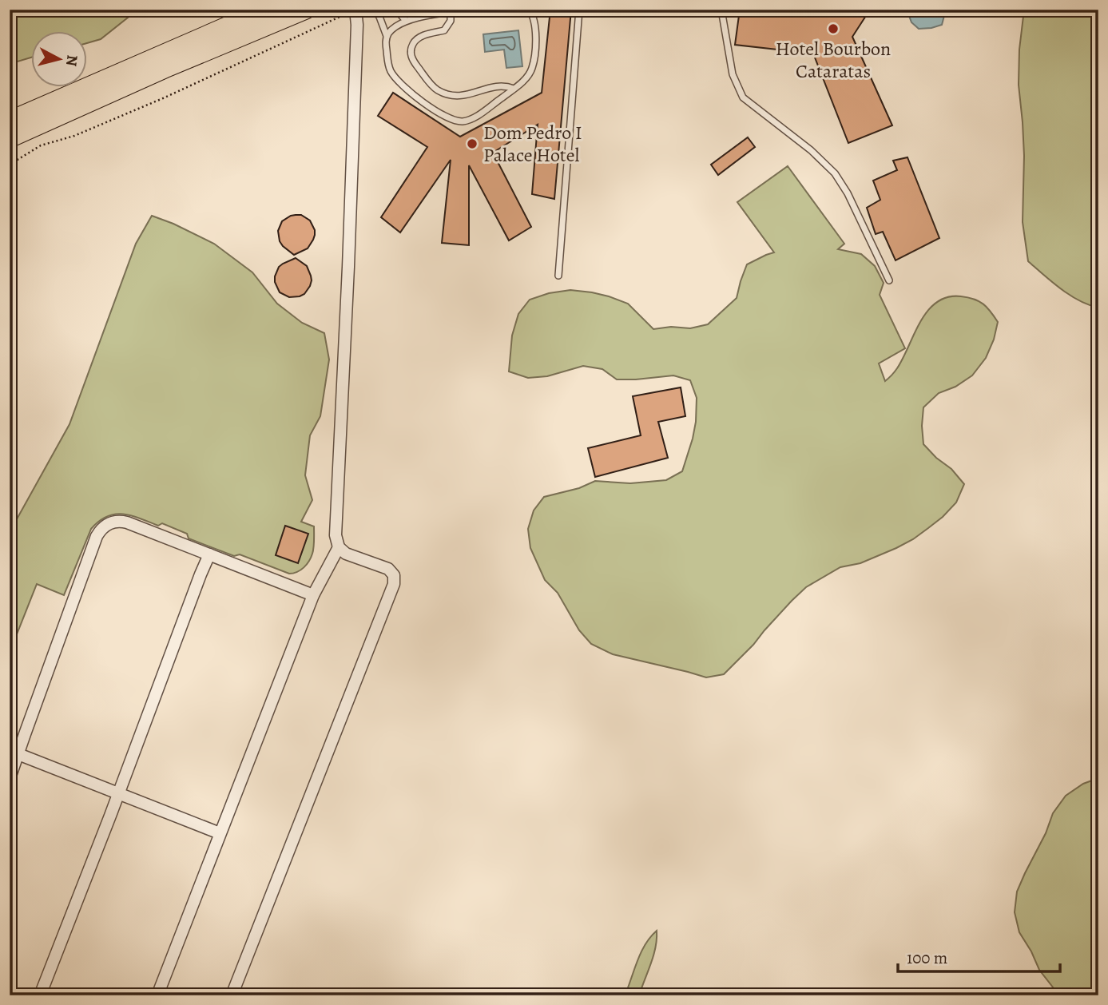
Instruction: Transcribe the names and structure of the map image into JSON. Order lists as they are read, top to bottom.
{
  "places": ["Hotel Bourbon Cataratas", "Dom Pedro I Palace Hotel"],
  "scale_bar": "100 m",
  "north": "right"
}
